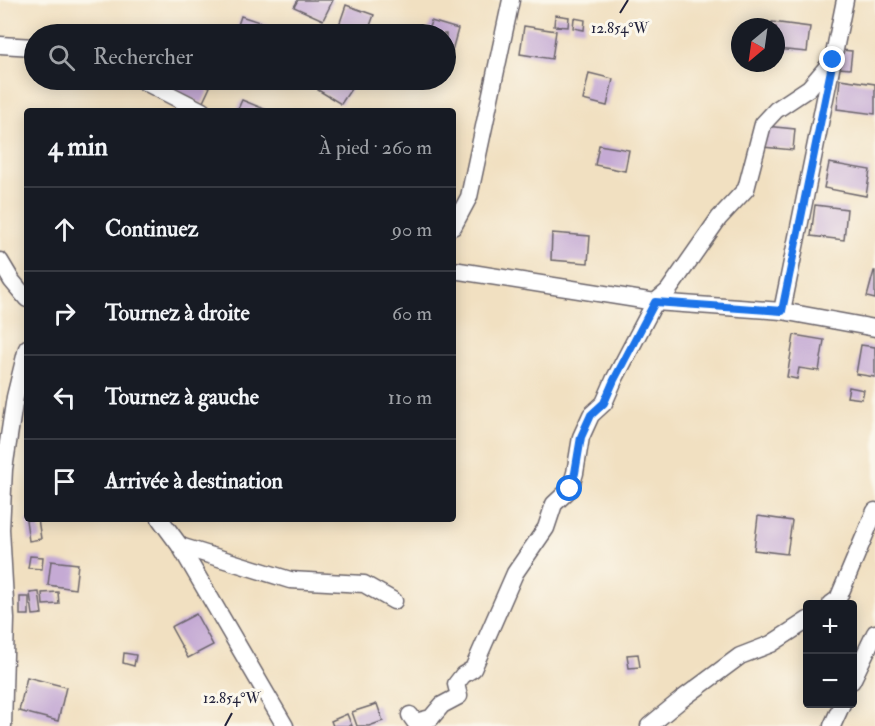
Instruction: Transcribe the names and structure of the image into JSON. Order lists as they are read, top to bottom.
{
  "north": "bottom left",
  "page": {
    "search": "Rechercher",
    "heading": ["4 min", "À pied · 260 m"],
    "list": [
      ["Continuez", "90 m"],
      ["Tournez à droite", "60 m"],
      ["Tournez à gauche", "110 m"],
      "Arrivée à destination"
    ],
    "map_buttons": ["+", "−"]
  },
  "coordinates": ["12.854°W"]
}
